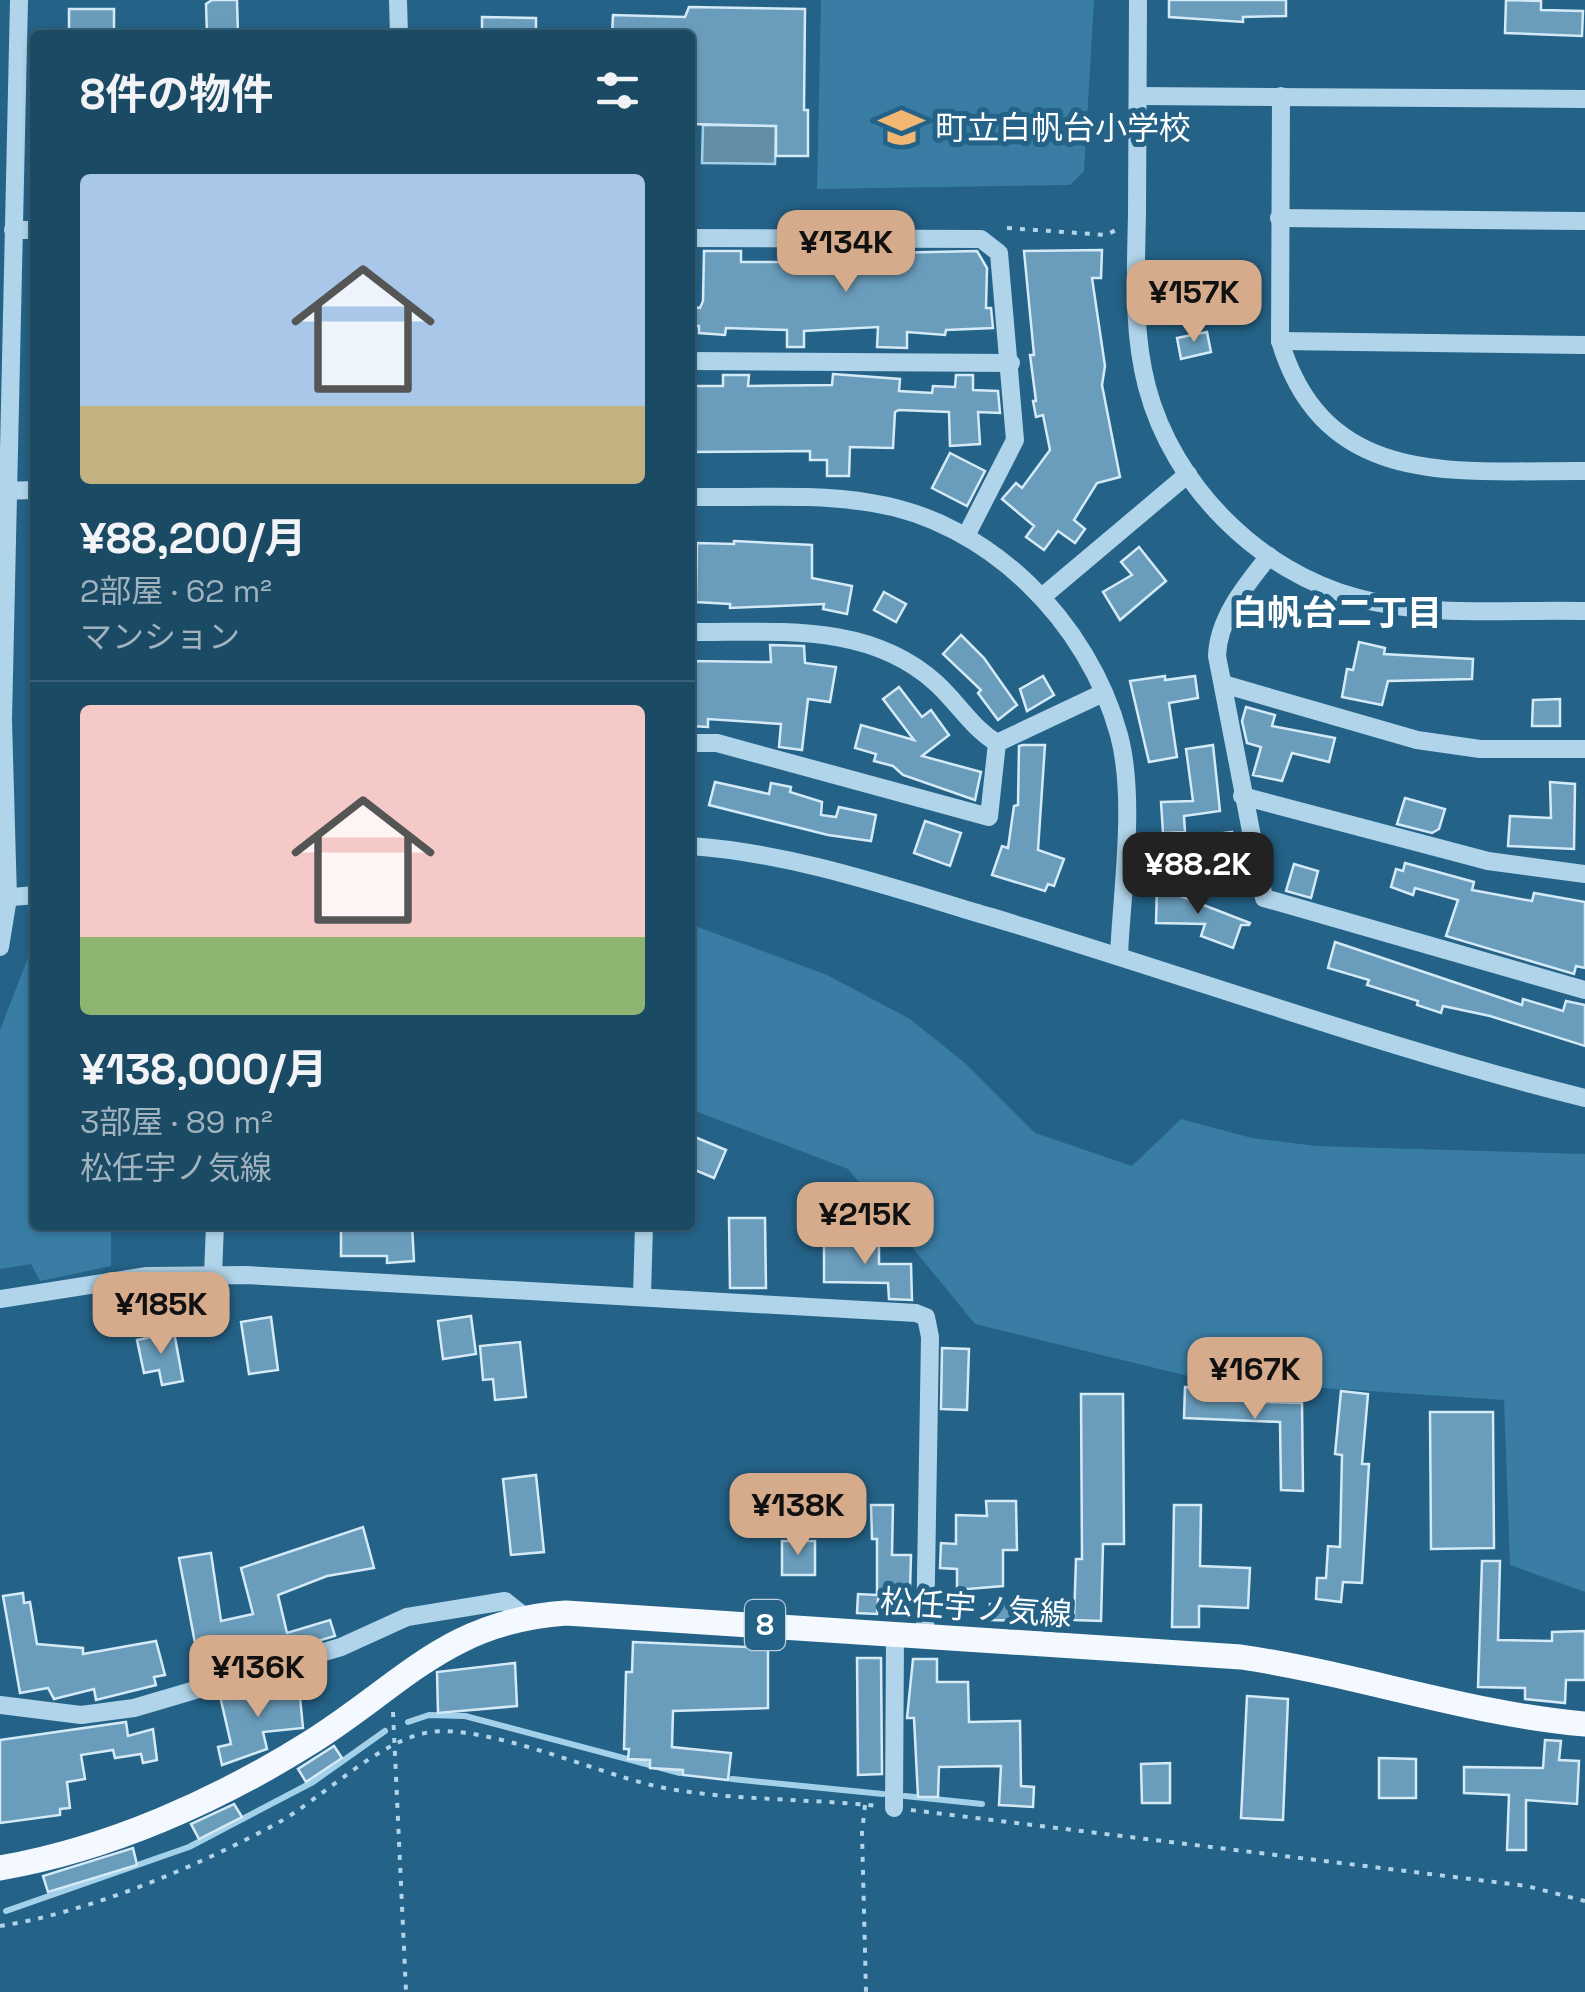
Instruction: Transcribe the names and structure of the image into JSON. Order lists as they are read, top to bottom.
{
  "streets": {
    "main road": ["松任宇ノ気線", "8"]
  },
  "districts": ["白帆台二丁目"],
  "places": {
    "school or university": ["町立白帆台小学校"]
  },
  "page": {
    "heading": "8件の物件",
    "list": [
      {
        "name": "¥88,200/月",
        "note": "2部屋 · 62 m² · マンション"
      },
      {
        "name": "¥138,000/月",
        "note": "3部屋 · 89 m² · 松任宇ノ気線"
      }
    ],
    "price": [
      "¥134K",
      "¥157K",
      "¥88.2K",
      "¥215K",
      "¥185K",
      "¥167K",
      "¥138K",
      "¥136K"
    ]
  }
}
